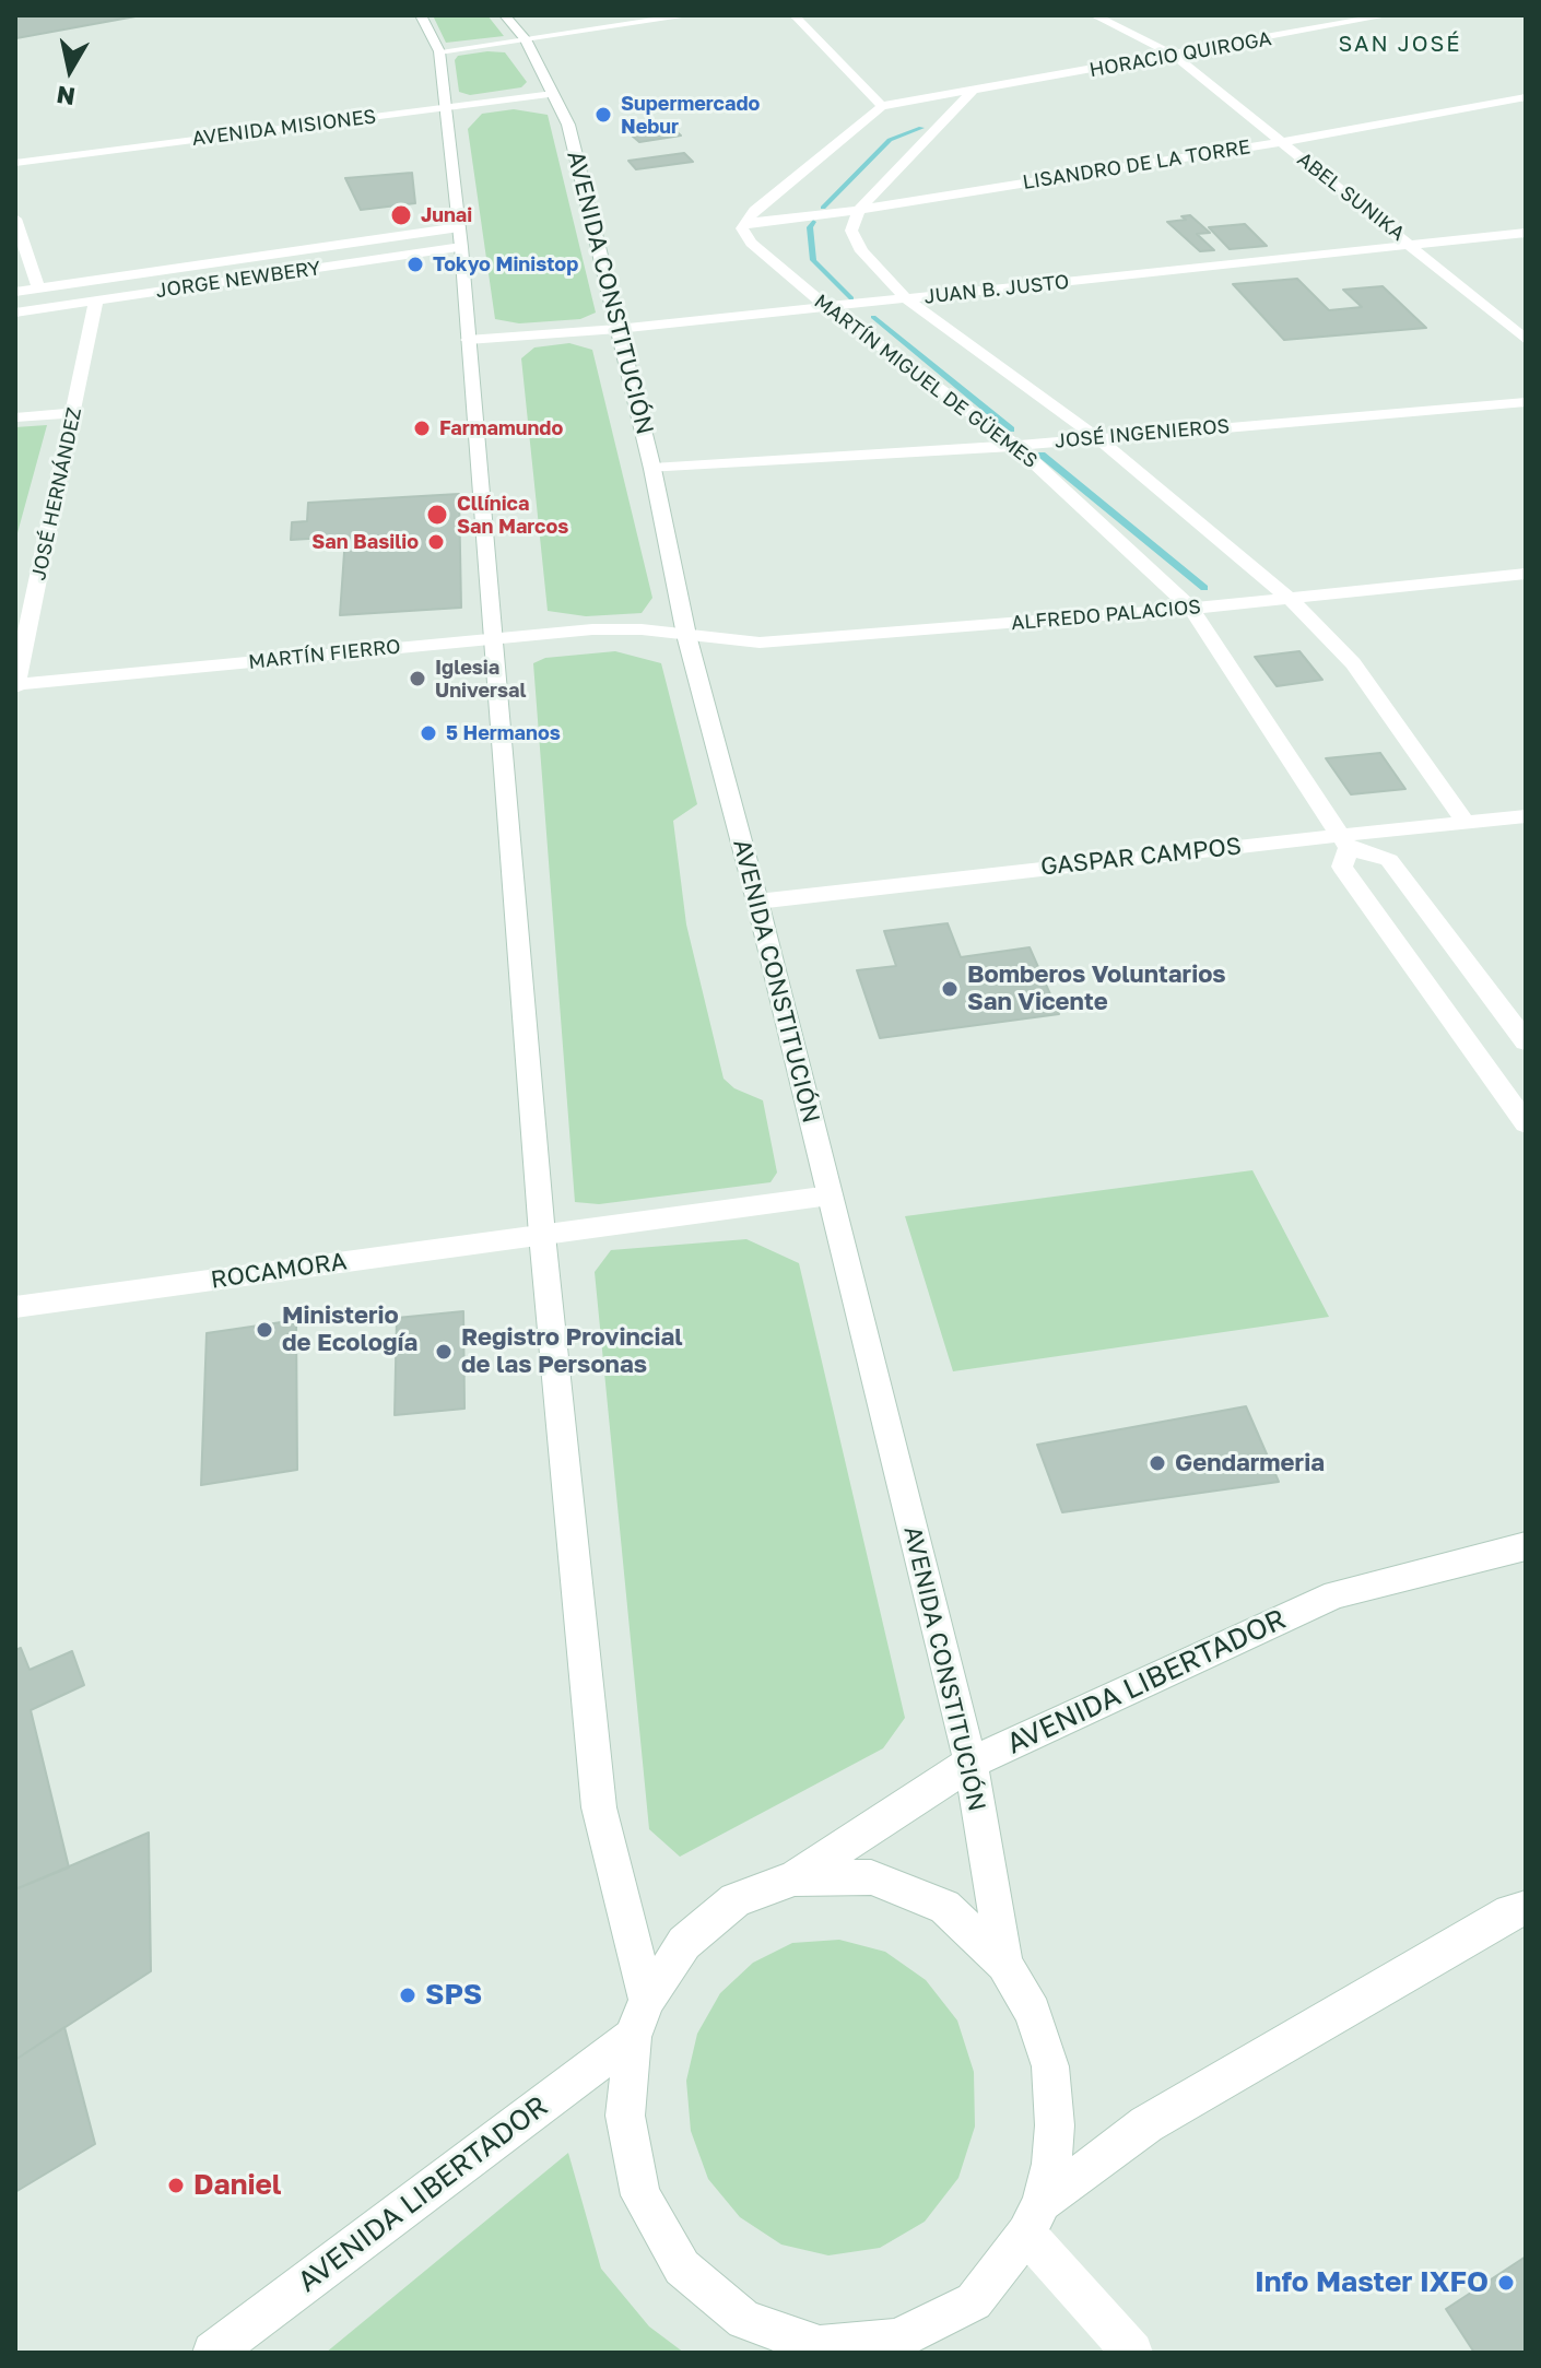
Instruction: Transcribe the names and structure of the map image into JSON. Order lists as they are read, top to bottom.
{
  "streets": {
    "street": [
      "HORACIO QUIROGA",
      "AVENIDA MISIONES",
      "LISANDRO DE LA TORRE",
      "ABEL SUNIKA",
      "JORGE NEWBERY",
      "JUAN B. JUSTO",
      "AVENIDA CONSTITUCIÓN",
      "MARTÍN MIGUEL DE GÜEMES",
      "JOSÉ INGENIEROS",
      "JOSÉ HERNÁNDEZ",
      "ALFREDO PALACIOS",
      "MARTÍN FIERRO",
      "GASPAR CAMPOS",
      "ROCAMORA",
      "AVENIDA LIBERTADOR"
    ]
  },
  "crossings": [
    ["HORACIO QUIROGA", "ABEL SUNIKA"],
    ["AVENIDA MISIONES", "AVENIDA CONSTITUCIÓN"],
    ["LISANDRO DE LA TORRE", "ABEL SUNIKA"],
    ["LISANDRO DE LA TORRE", "MARTÍN MIGUEL DE GÜEMES"],
    ["ABEL SUNIKA", "JUAN B. JUSTO"],
    ["JORGE NEWBERY", "JOSÉ HERNÁNDEZ"],
    ["JUAN B. JUSTO", "AVENIDA CONSTITUCIÓN"],
    ["JUAN B. JUSTO", "MARTÍN MIGUEL DE GÜEMES"],
    ["AVENIDA CONSTITUCIÓN", "JOSÉ INGENIEROS"],
    ["AVENIDA CONSTITUCIÓN", "ALFREDO PALACIOS"],
    ["AVENIDA CONSTITUCIÓN", "MARTÍN FIERRO"],
    ["AVENIDA CONSTITUCIÓN", "GASPAR CAMPOS"],
    ["AVENIDA CONSTITUCIÓN", "ROCAMORA"],
    ["AVENIDA CONSTITUCIÓN", "AVENIDA LIBERTADOR"],
    ["MARTÍN MIGUEL DE GÜEMES", "JOSÉ INGENIEROS"],
    ["MARTÍN MIGUEL DE GÜEMES", "ALFREDO PALACIOS"],
    ["MARTÍN MIGUEL DE GÜEMES", "GASPAR CAMPOS"],
    ["JOSÉ HERNÁNDEZ", "MARTÍN FIERRO"],
    ["ALFREDO PALACIOS", "MARTÍN FIERRO"]
  ],
  "districts": ["SAN JOSÉ"],
  "places": [
    "Supermercado Nebur",
    "Junai",
    "Tokyo Ministop",
    "Farmamundo",
    "Cllínica San Marcos",
    "San Basilio",
    "Iglesia Universal",
    "5 Hermanos",
    "Bomberos Voluntarios San Vicente",
    "Ministerio de Ecología",
    "Registro Provincial de las Personas",
    "Gendarmeria",
    "SPS",
    "Daniel",
    "Info Master IXFO"
  ],
  "north": "bottom"
}
